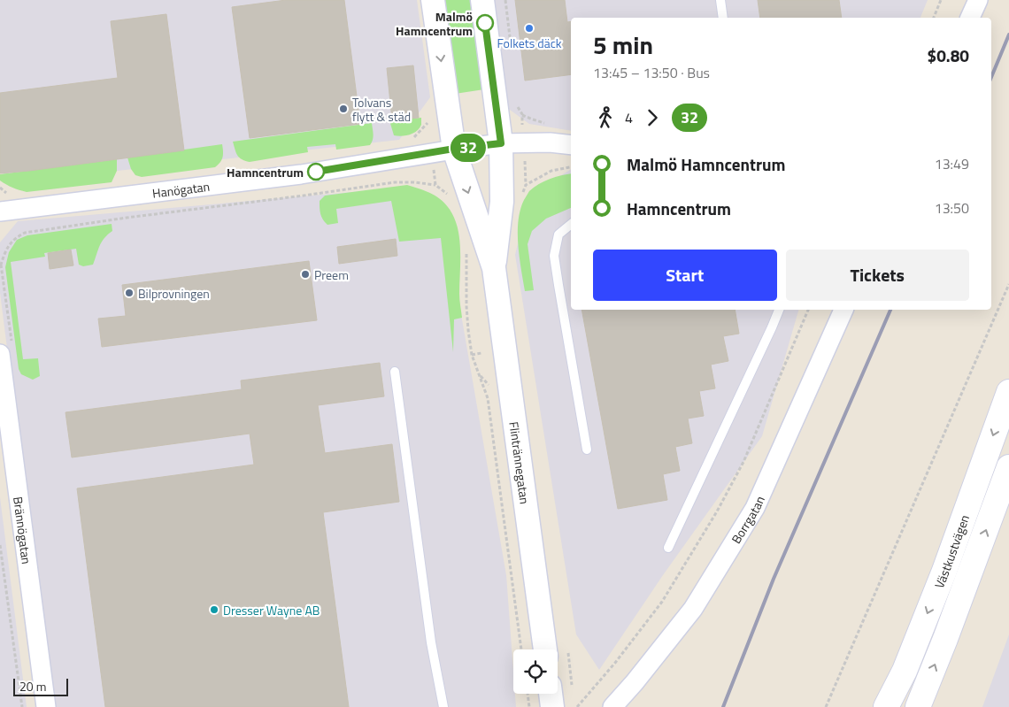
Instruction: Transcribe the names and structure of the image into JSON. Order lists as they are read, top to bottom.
{
  "streets": {
    "main road": ["Västkustvägen"],
    "street": [
      "Hanögatan",
      "Flintrännegatan",
      "Borrgatan",
      "Brännögatan"
    ]
  },
  "crossings": [
    ["Hanögatan", "Flintrännegatan"]
  ],
  "places": [
    "Malmö Hamncentrum",
    "Folkets däck",
    "Tolvans flytt & städ",
    "Hamncentrum",
    "Preem",
    "Bilprovningen",
    "Dresser Wayne AB"
  ],
  "lines": ["bus line 32"],
  "scale_bar": "20 m",
  "page": {
    "on_map": "32",
    "heading": ["5 min", "13:45 – 13:50 · Bus", "$0.80"],
    "legs": ["4", "32"],
    "list": [
      {
        "name": "Malmö Hamncentrum",
        "value": "13:49"
      },
      {
        "name": "Hamncentrum",
        "value": "13:50"
      }
    ],
    "buttons": ["Start", "Tickets"],
    "scale": "20 m"
  }
}
